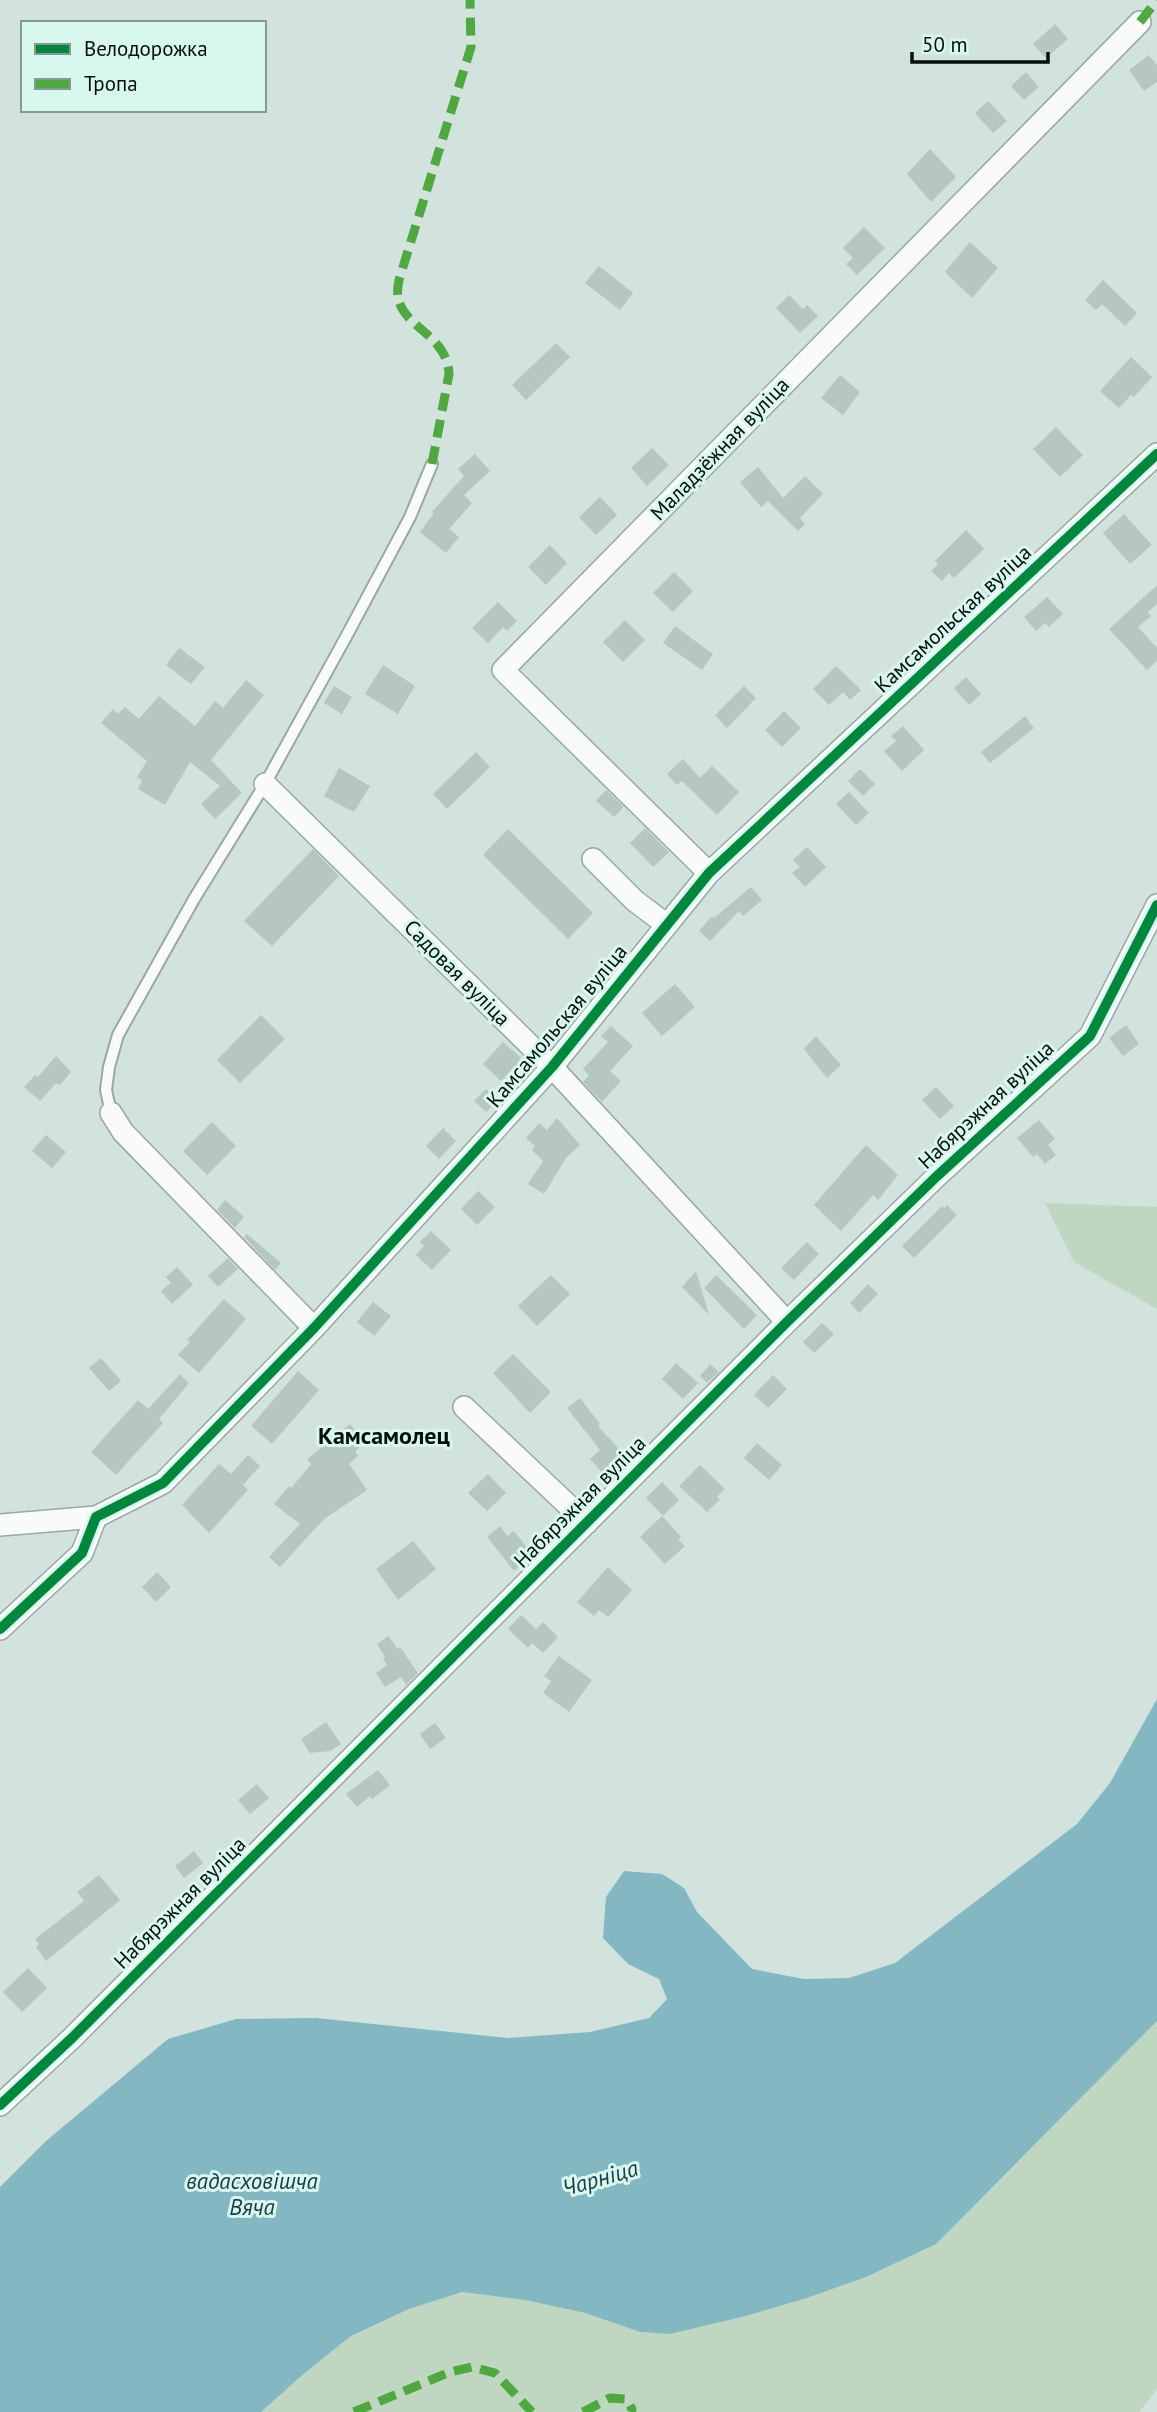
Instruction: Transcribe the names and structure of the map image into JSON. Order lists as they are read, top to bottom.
{
  "streets": {
    "street": [
      "Маладзёжная вуліца",
      "Камсамольская вуліца",
      "Садовая вуліца",
      "Набярэжная вуліца"
    ]
  },
  "crossings": [
    ["Маладзёжная вуліца", "Камсамольская вуліца"],
    ["Камсамольская вуліца", "Садовая вуліца"],
    ["Садовая вуліца", "Набярэжная вуліца"]
  ],
  "districts": ["Камсамолец"],
  "water": ["Чарніца", "вадасховішча Вяча"],
  "legend": ["Велодорожка", "Тропа"],
  "scale_bar": "50 m"
}
